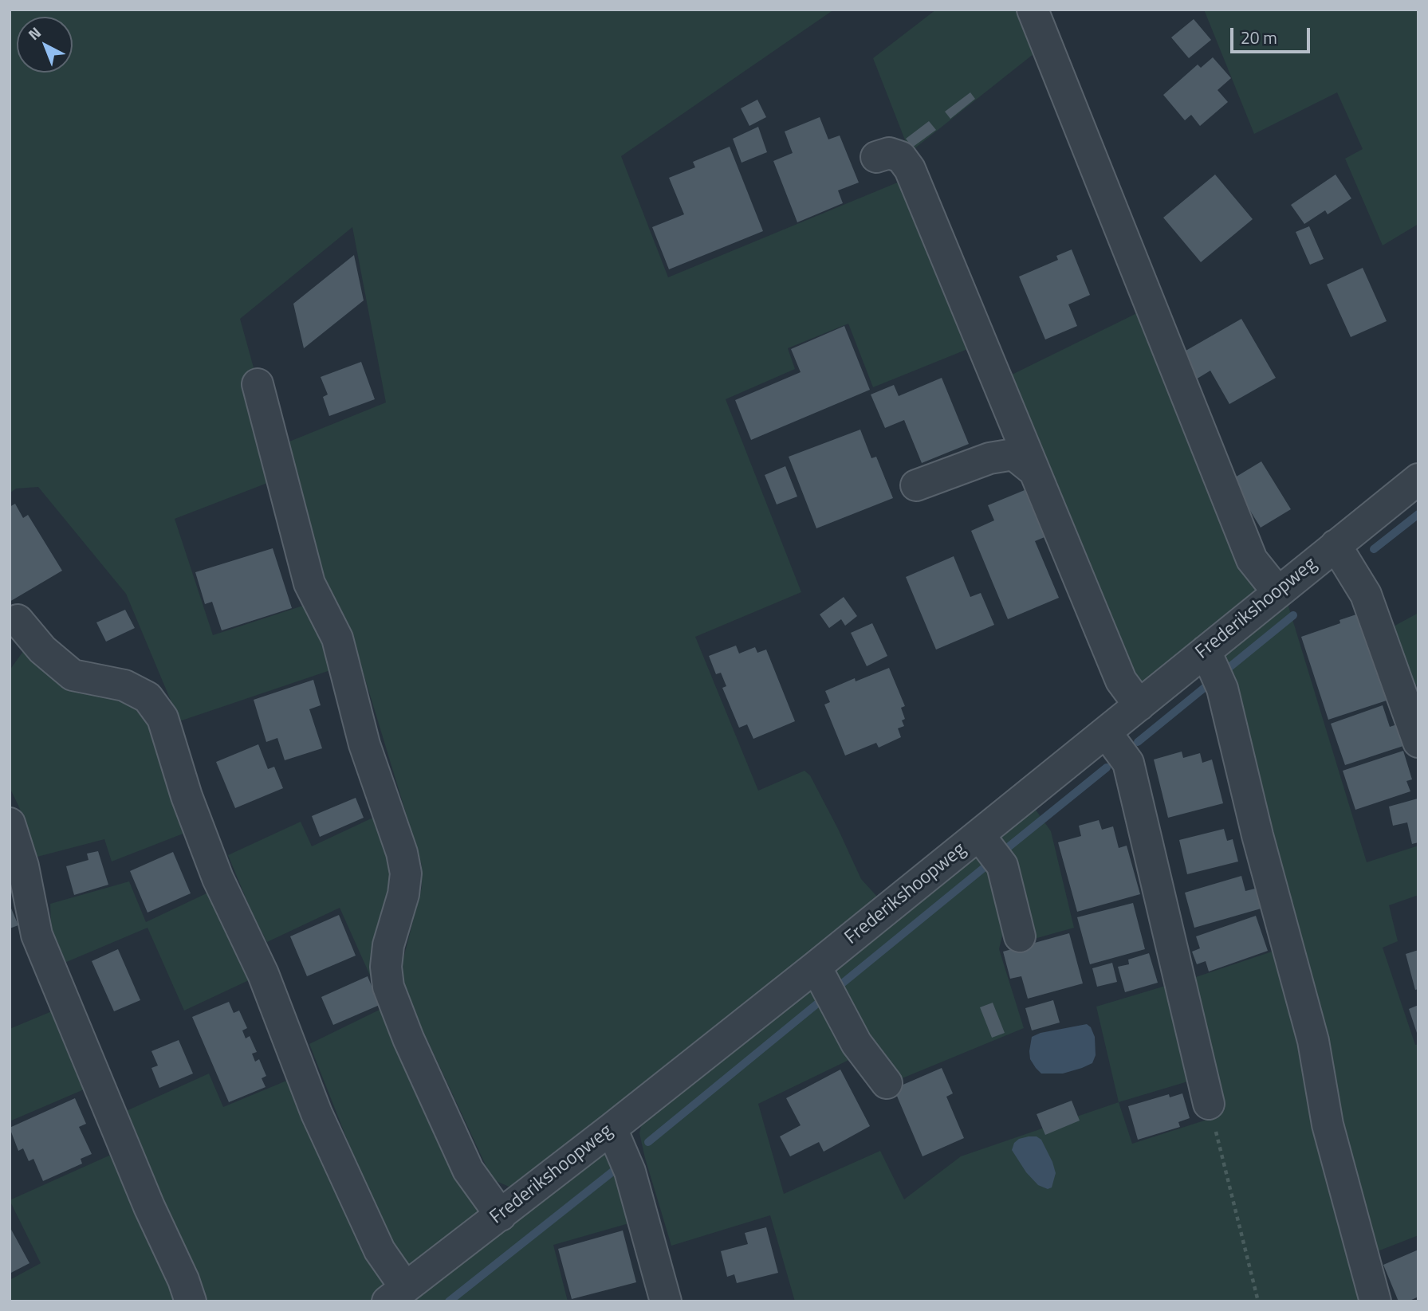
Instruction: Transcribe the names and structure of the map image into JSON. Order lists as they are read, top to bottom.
{
  "streets": {
    "street": ["Frederikshoopweg"]
  },
  "scale_bar": "20 m",
  "north": "top left"
}
